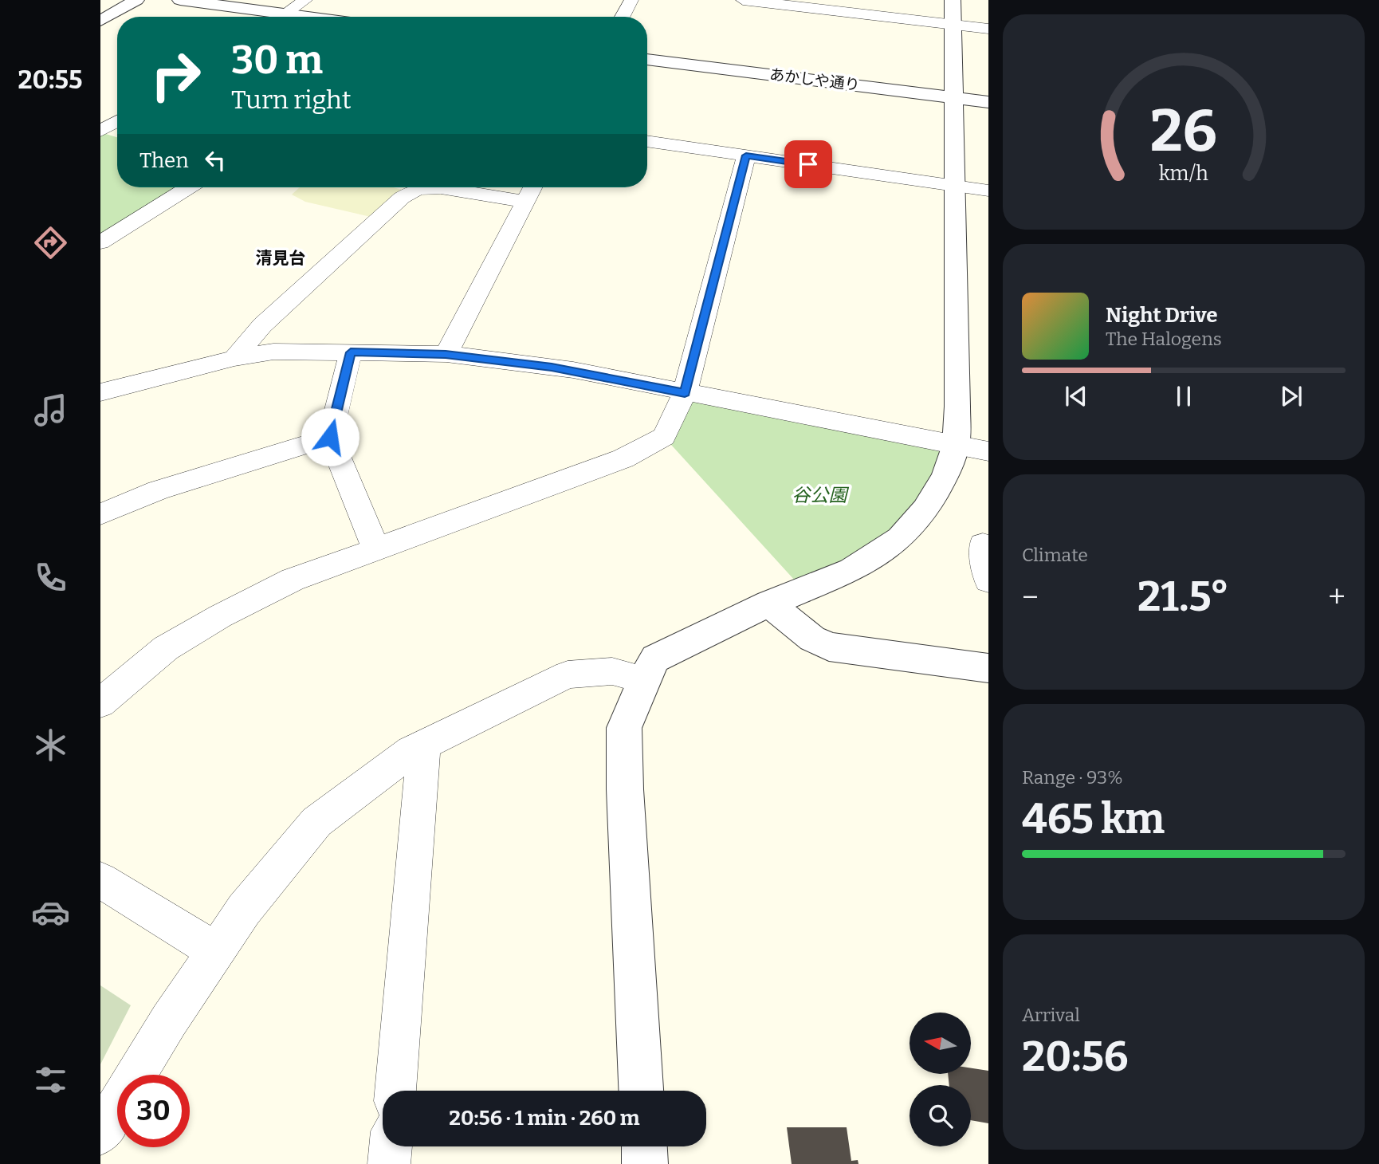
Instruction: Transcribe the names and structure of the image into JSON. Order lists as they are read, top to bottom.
{
  "streets": {
    "street": ["あかしや通り"]
  },
  "districts": ["清見台"],
  "parks": ["谷公園"],
  "north": "left",
  "page": {
    "tabs": "20:55",
    "turn": ["30 m", "Turn right"],
    "then": "Then",
    "song": ["Night Drive", "The Halogens"],
    "tile": [
      "Climate",
      ["Range · 93%", "465 km"],
      ["Arrival", "20:56"]
    ],
    "heat": ["−", "21.5°", "+"],
    "limit": "30",
    "trip": "20:56 · 1 min · 260 m",
    "gauge": ["26", "km/h"]
  }
}
